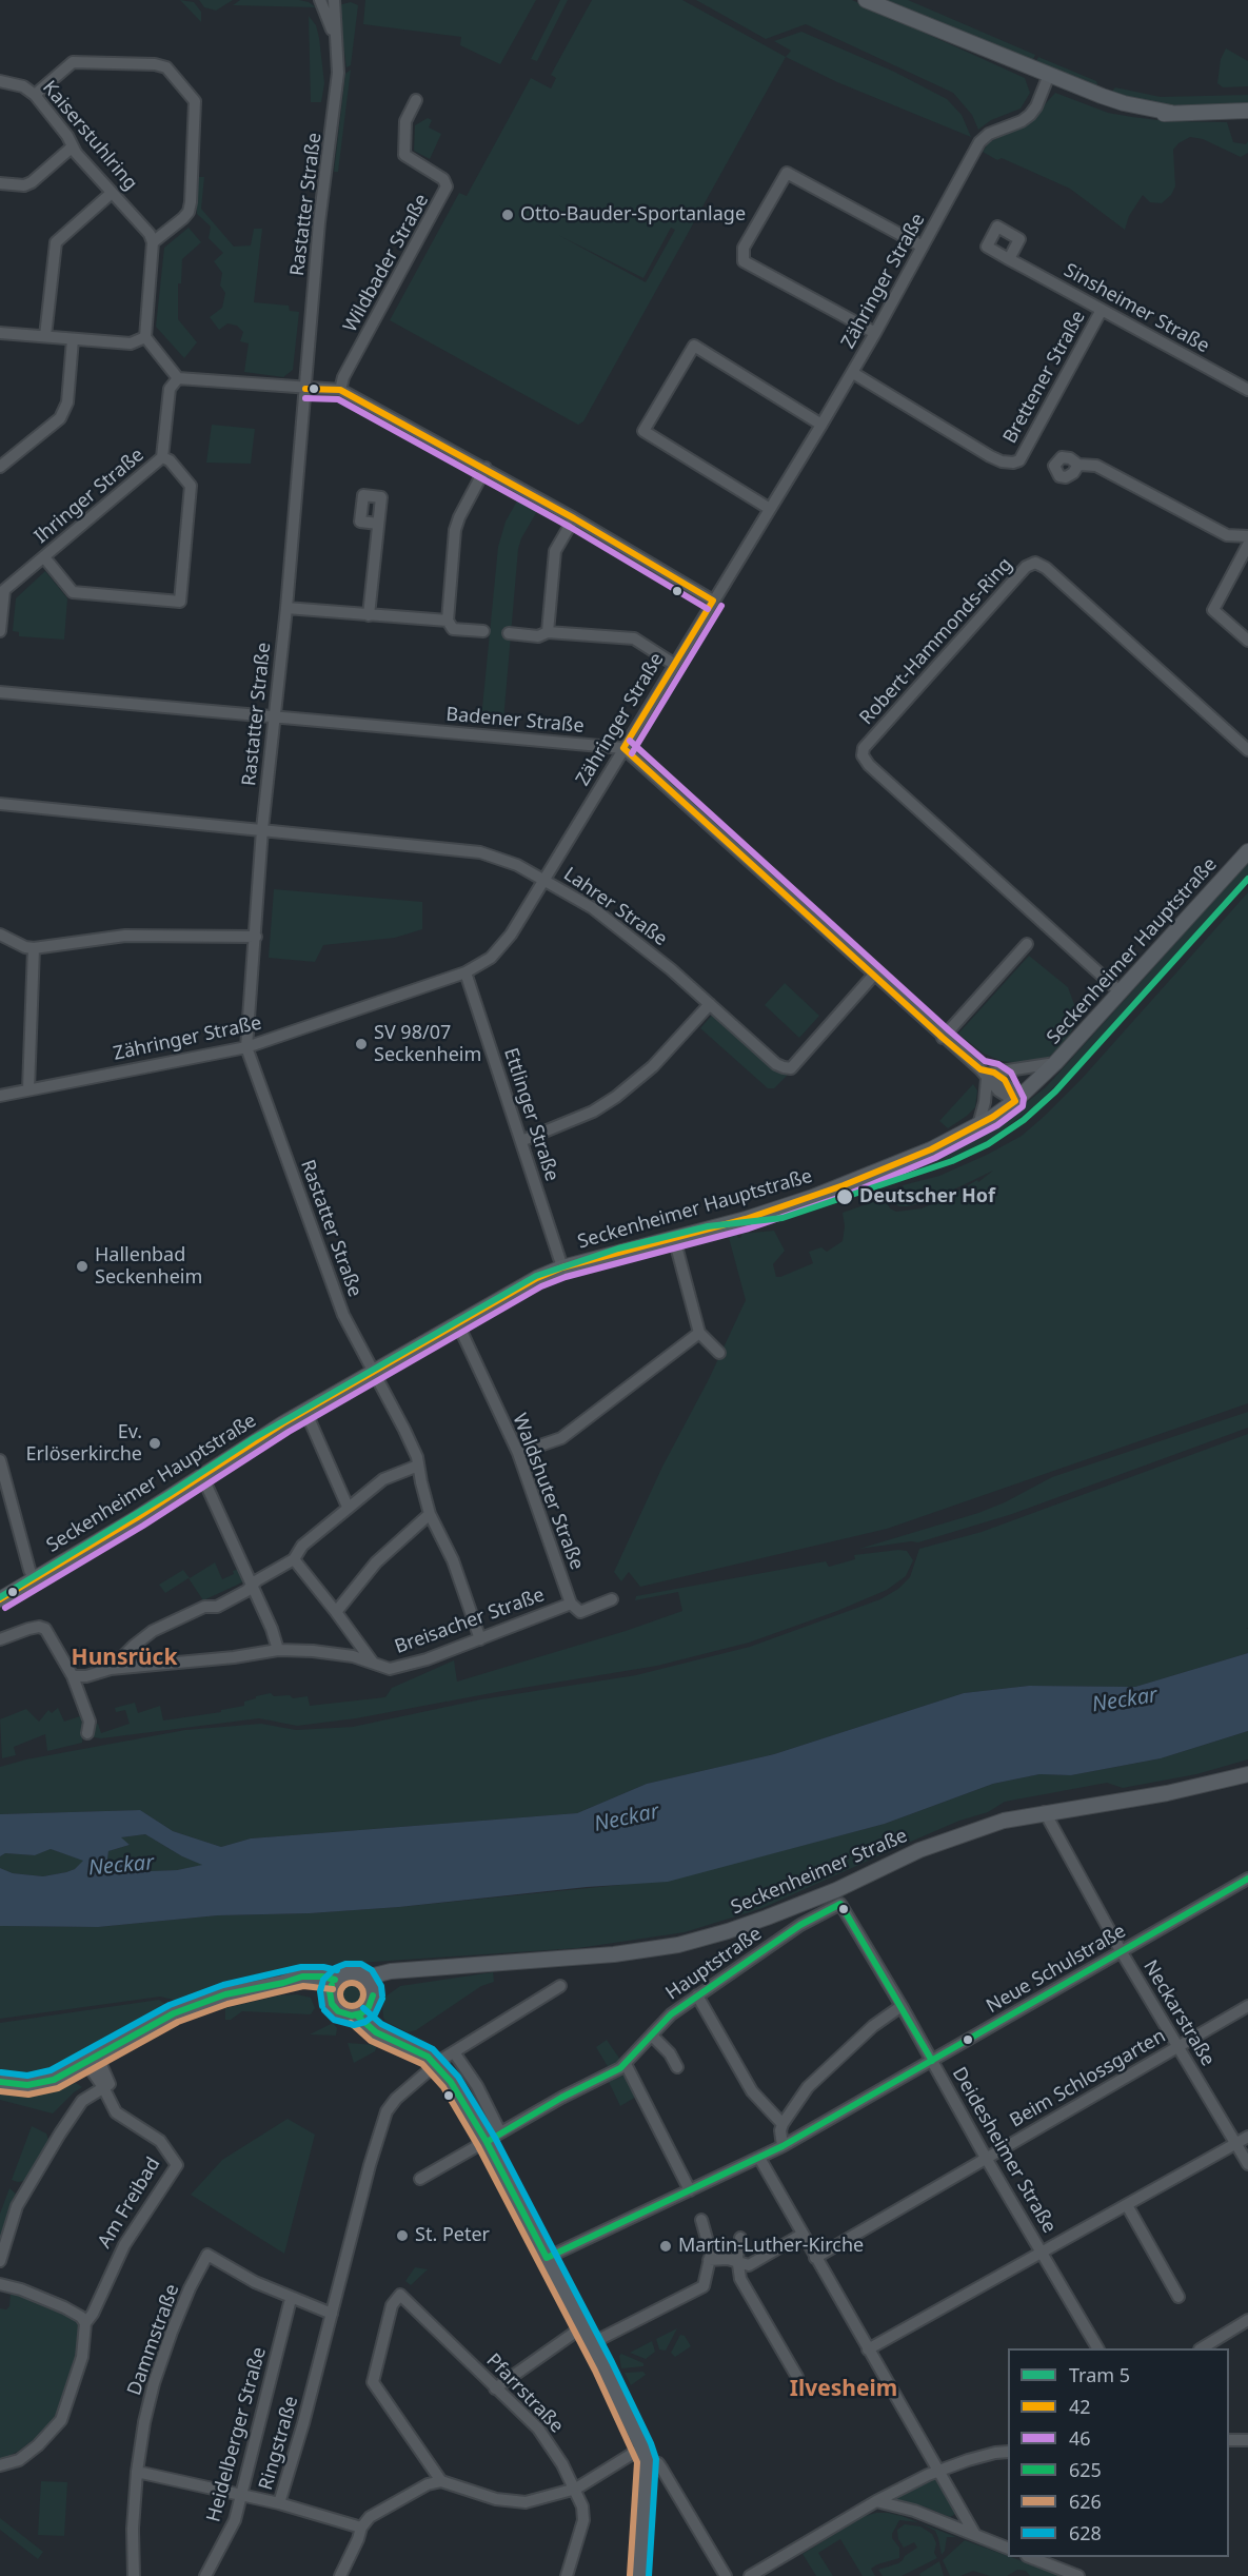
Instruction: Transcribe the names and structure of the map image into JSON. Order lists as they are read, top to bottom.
{
  "streets": {
    "main road": ["Seckenheimer Hauptstraße", "Seckenheimer Straße"],
    "street": [
      "Kaiserstuhlring",
      "Rastatter Straße",
      "Wildbader Straße",
      "Zähringer Straße",
      "Sinsheimer Straße",
      "Brettener Straße",
      "Ihringer Straße",
      "Robert-Hammonds-Ring",
      "Badener Straße",
      "Lahrer Straße",
      "Ettlinger Straße",
      "Waldshuter Straße",
      "Breisacher Straße",
      "Hauptstraße",
      "Neue Schulstraße",
      "Neckarstraße",
      "Beim Schlossgarten",
      "Deidesheimer Straße",
      "Am Freibad",
      "Dammstraße",
      "Pfarrstraße",
      "Heidelberger Straße",
      "Ringstraße"
    ]
  },
  "crossings": [
    ["Rastatter Straße", "Zähringer Straße"],
    ["Rastatter Straße", "Badener Straße"],
    ["Rastatter Straße", "Lahrer Straße"],
    ["Rastatter Straße", "Seckenheimer Hauptstraße"],
    ["Rastatter Straße", "Breisacher Straße"],
    ["Zähringer Straße", "Brettener Straße"],
    ["Zähringer Straße", "Badener Straße"],
    ["Zähringer Straße", "Lahrer Straße"],
    ["Zähringer Straße", "Ettlinger Straße"],
    ["Sinsheimer Straße", "Brettener Straße"],
    ["Robert-Hammonds-Ring", "Seckenheimer Hauptstraße"],
    ["Seckenheimer Hauptstraße", "Ettlinger Straße"],
    ["Seckenheimer Hauptstraße", "Waldshuter Straße"],
    ["Waldshuter Straße", "Breisacher Straße"],
    ["Seckenheimer Straße", "Neckarstraße"],
    ["Hauptstraße", "Deidesheimer Straße"],
    ["Neue Schulstraße", "Neckarstraße"],
    ["Neue Schulstraße", "Deidesheimer Straße"],
    ["Neckarstraße", "Beim Schlossgarten"],
    ["Beim Schlossgarten", "Deidesheimer Straße"],
    ["Dammstraße", "Heidelberger Straße"],
    ["Dammstraße", "Ringstraße"]
  ],
  "districts": ["Hunsrück", "Ilvesheim"],
  "water": ["Neckar"],
  "places": [
    "Otto-Bauder-Sportanlage",
    "SV 98/07 Seckenheim",
    "Deutscher Hof",
    "Hallenbad Seckenheim",
    "Ev. Erlöserkirche",
    "St. Peter",
    "Martin-Luther-Kirche"
  ],
  "lines": [
    "transit line 42",
    "transit line 46",
    "tram line 5",
    "transit line 625",
    "transit line 628",
    "transit line 626"
  ],
  "legend": [
    "Tram 5",
    "42",
    "46",
    "625",
    "626",
    "628"
  ]
}
